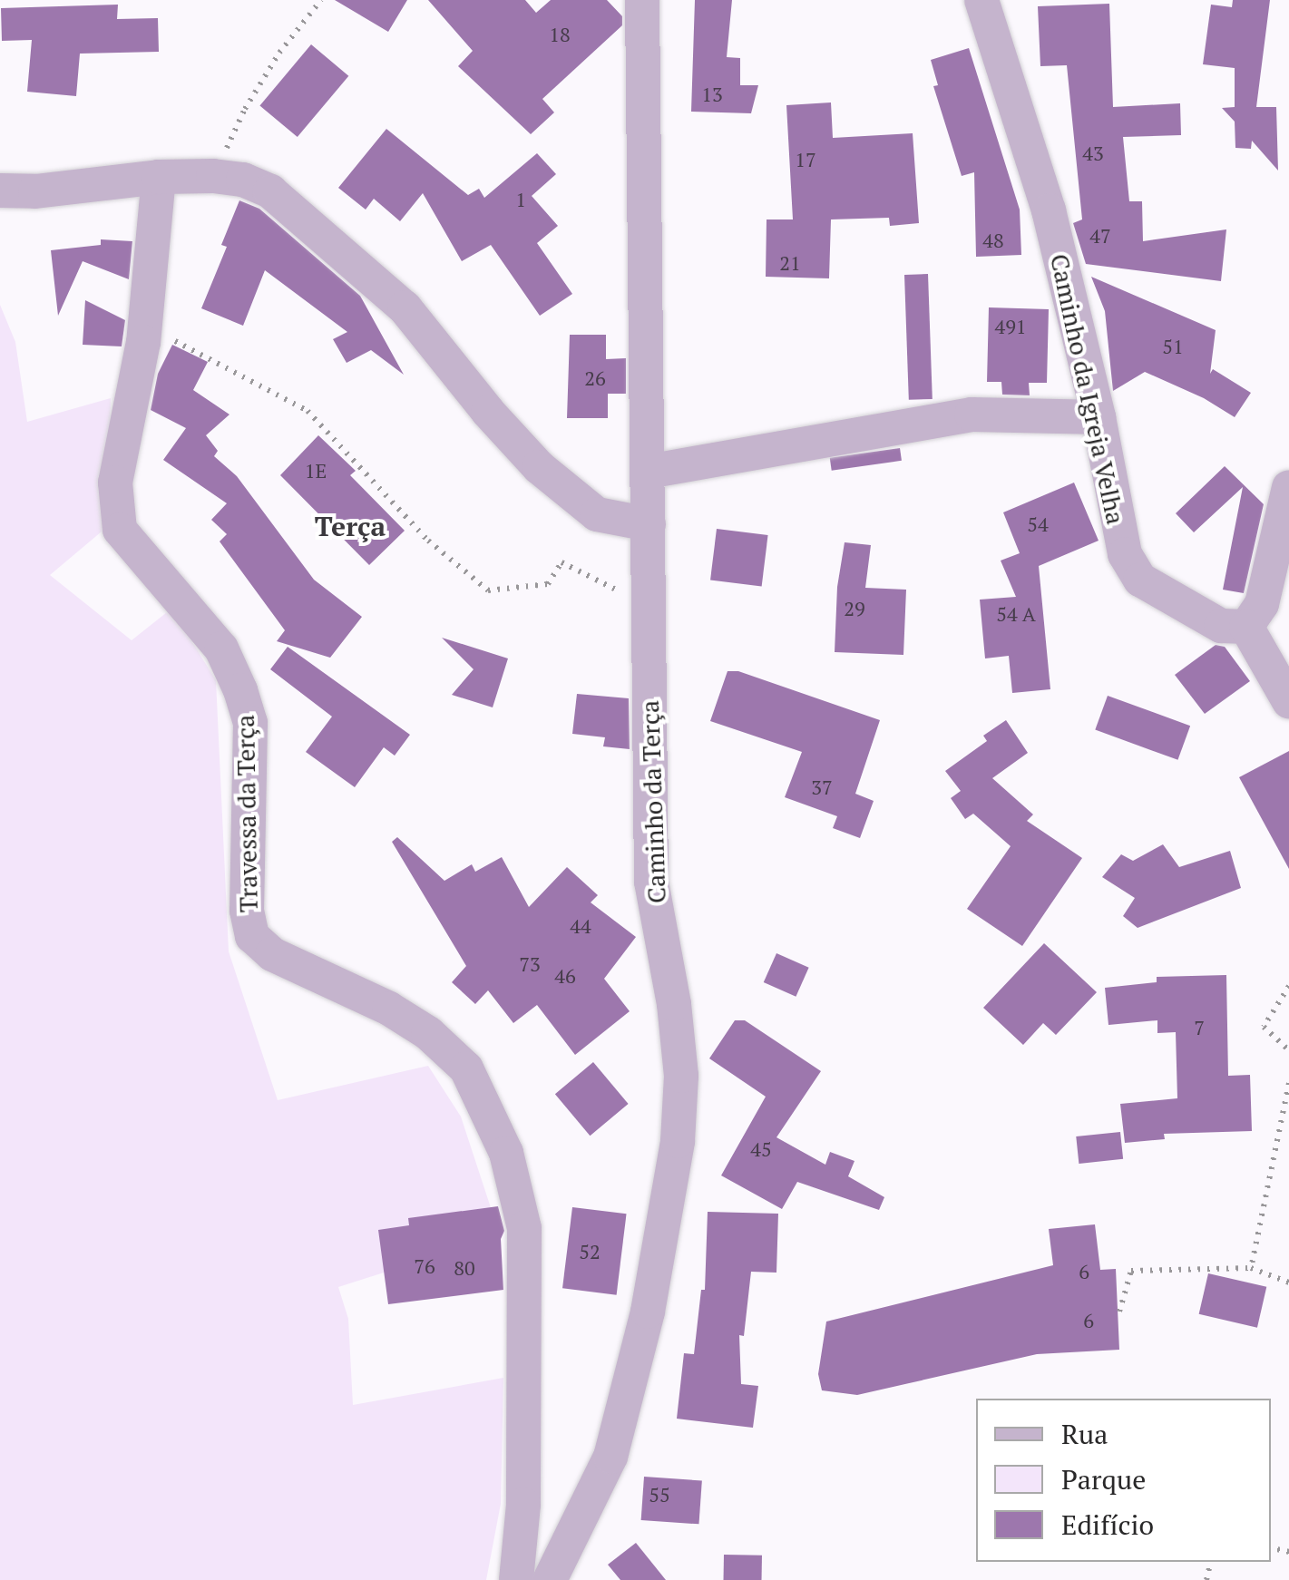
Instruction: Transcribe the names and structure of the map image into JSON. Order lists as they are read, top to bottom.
{
  "streets": {
    "street": ["Caminho da Igreja Velha", "Caminho da Terça", "Travessa da Terça"]
  },
  "districts": ["Terça"],
  "house_numbers": [
    "18",
    "13",
    "43",
    "17",
    "1",
    "47",
    "48",
    "21",
    "491",
    "51",
    "26",
    "1E",
    "54",
    "29",
    "54 A",
    "37",
    "44",
    "73",
    "46",
    "7",
    "45",
    "52",
    "76",
    "80",
    "6",
    "6",
    "55"
  ],
  "legend": ["Rua", "Parque", "Edifício"]
}
